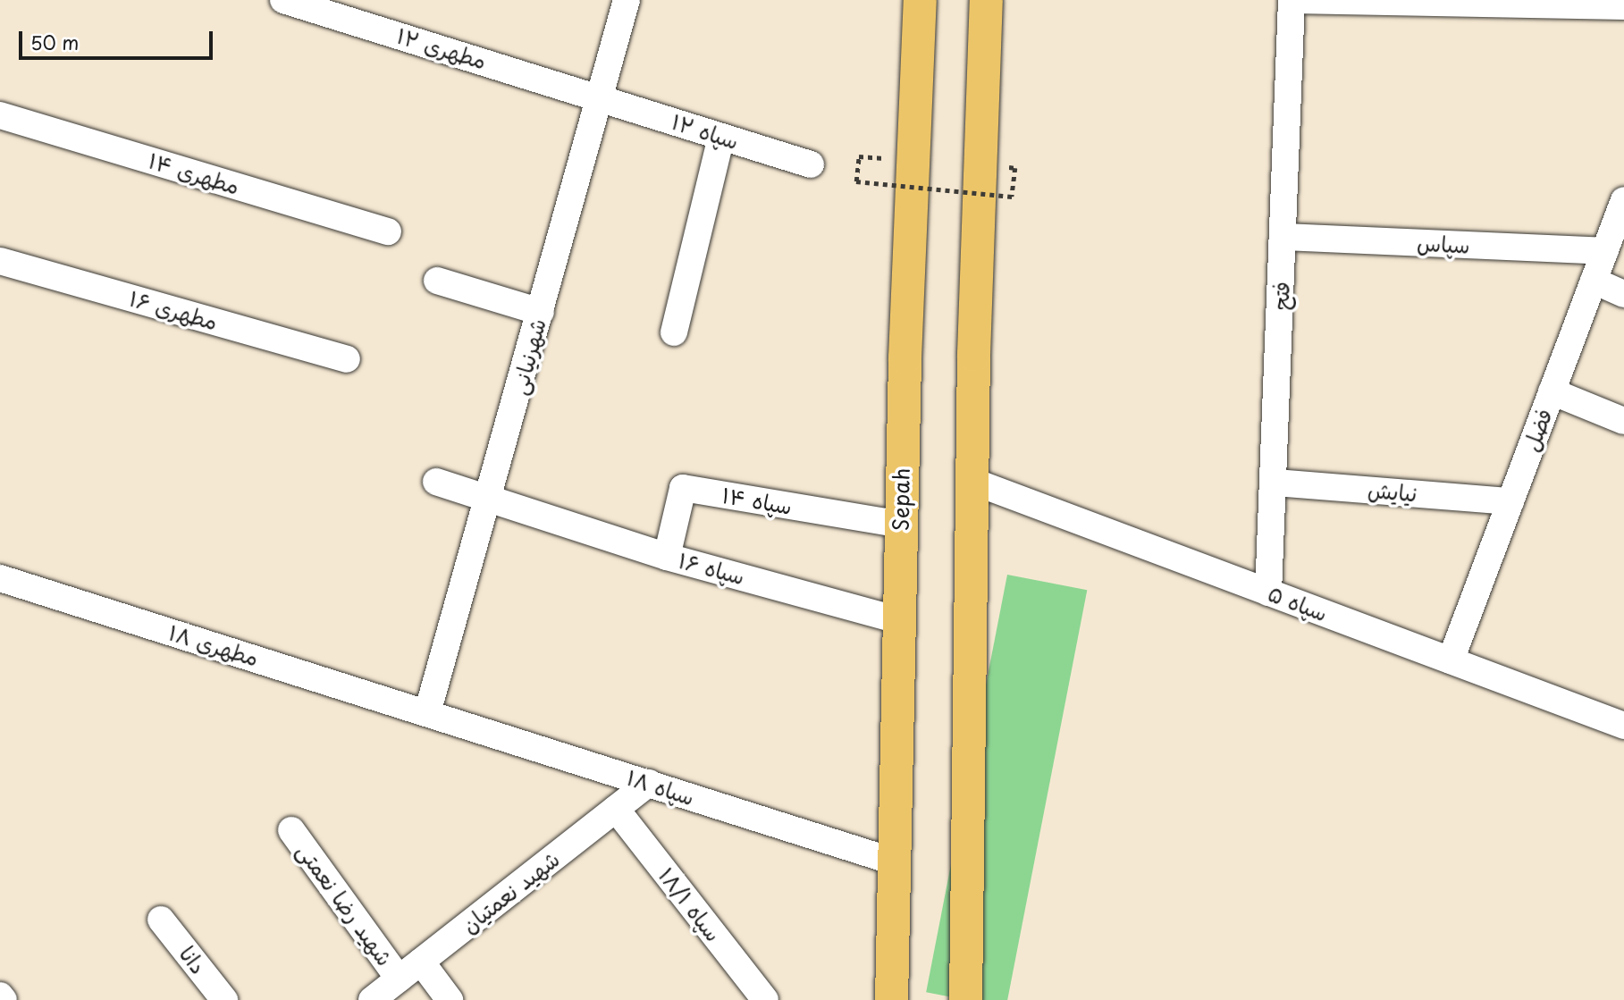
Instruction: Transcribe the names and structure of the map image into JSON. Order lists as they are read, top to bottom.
{
  "streets": {
    "main road": ["Sepah"],
    "street": [
      "مطهری ۱۲",
      "سپاه ۱۲",
      "مطهری ۱۴",
      "سپاس",
      "فتح",
      "مطهری ۱۶",
      "شهرنیانی",
      "فضل",
      "نیایش",
      "سپاه ۱۴",
      "سپاه ۱۶",
      "سپاه ۵",
      "مطهری ۱۸",
      "سپاه ۱۸",
      "شهید نعمتیان",
      "شهید رضا نعمتی",
      "سپاه ۱۸/۱",
      "دانا"
    ]
  },
  "crossings": [
    ["مطهری ۱۲", "سپاه ۱۲"],
    ["مطهری ۱۲", "شهرنیانی"],
    ["سپاه ۱۲", "شهرنیانی"],
    ["سپاس", "فتح"],
    ["سپاس", "فضل"],
    ["فتح", "نیایش"],
    ["فتح", "سپاه ۵"],
    ["شهرنیانی", "سپاه ۱۶"],
    ["شهرنیانی", "مطهری ۱۸"],
    ["شهرنیانی", "سپاه ۱۸"],
    ["فضل", "نیایش"],
    ["فضل", "سپاه ۵"],
    ["Sepah", "سپاه ۱۴"],
    ["Sepah", "سپاه ۱۶"],
    ["Sepah", "سپاه ۱۸"],
    ["سپاه ۱۴", "سپاه ۱۶"],
    ["مطهری ۱۸", "سپاه ۱۸"],
    ["سپاه ۱۸", "شهید نعمتیان"],
    ["شهید نعمتیان", "شهید رضا نعمتی"],
    ["شهید نعمتیان", "سپاه ۱۸/۱"]
  ],
  "scale_bar": "50 m"
}
